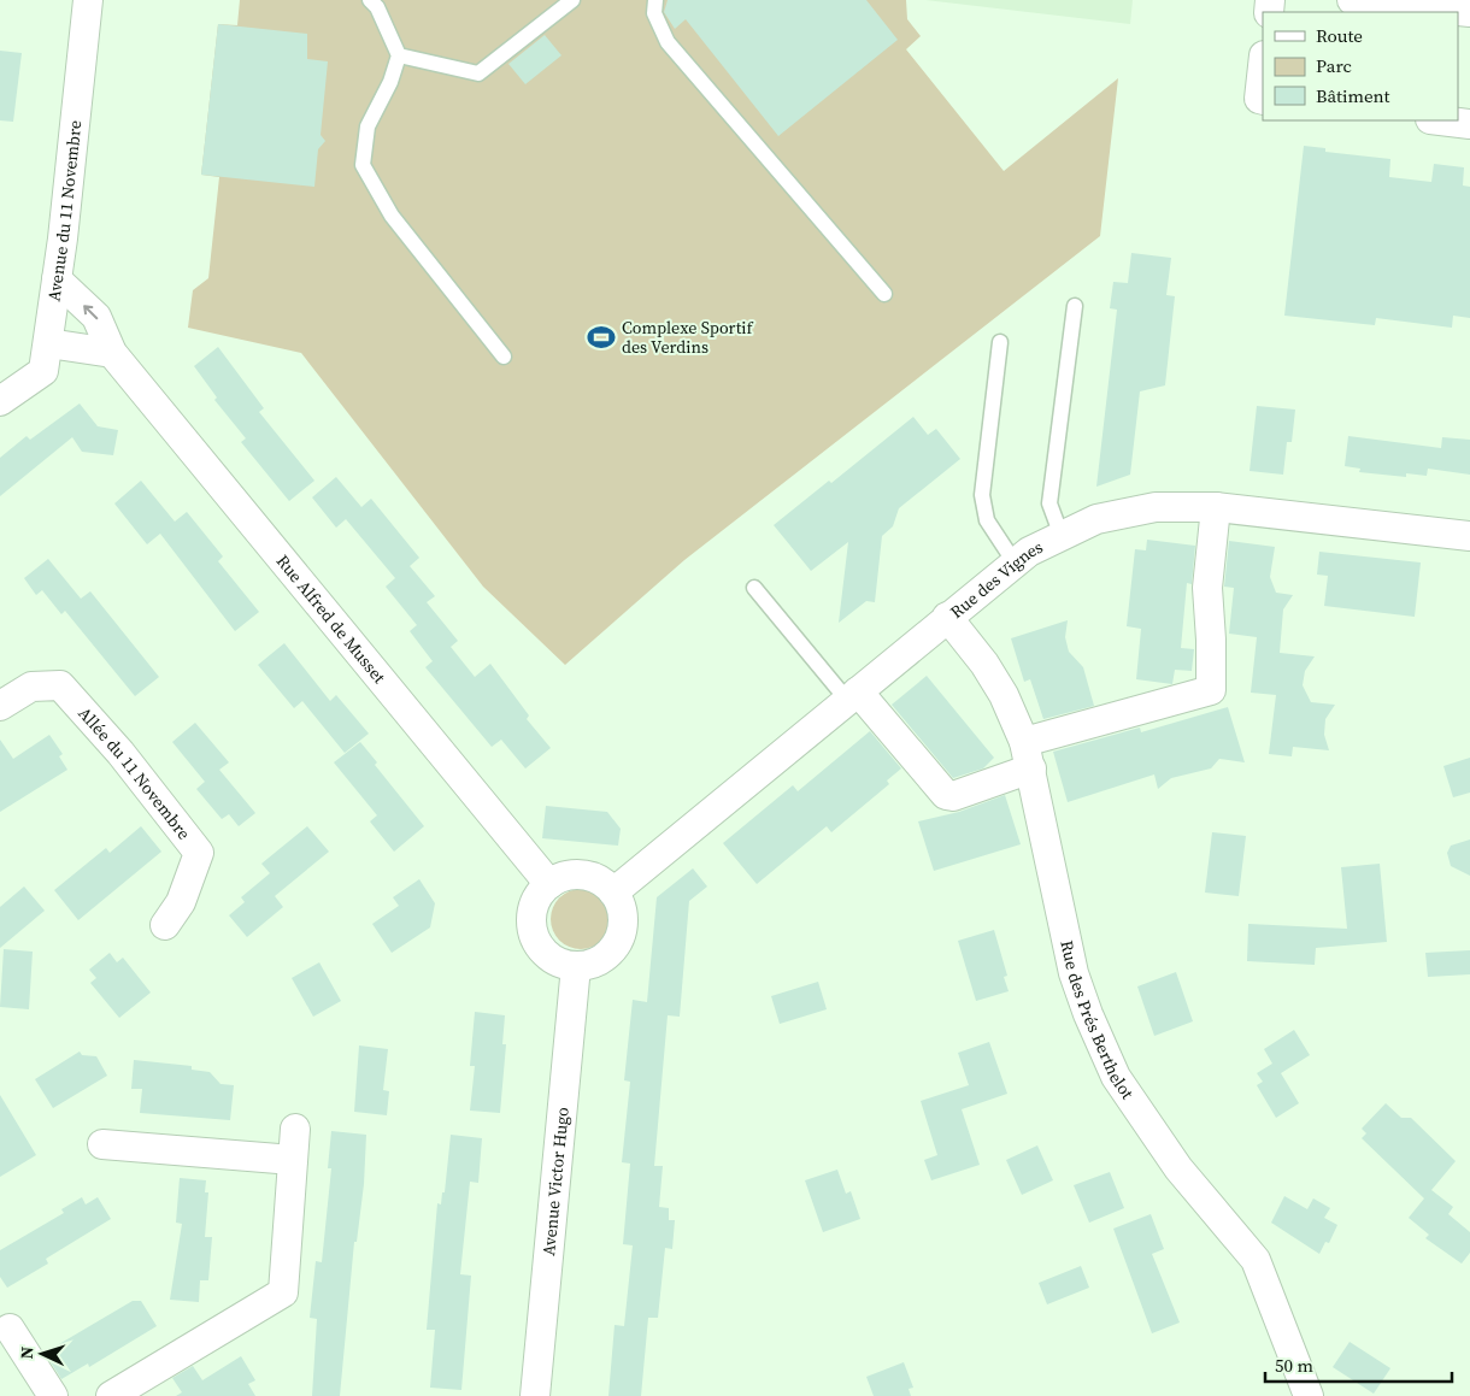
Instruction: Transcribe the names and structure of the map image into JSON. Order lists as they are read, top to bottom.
{
  "streets": {
    "street": [
      "Avenue du 11 Novembre",
      "Rue des Vignes",
      "Rue Alfred de Musset",
      "Allée du 11 Novembre",
      "Rue des Prés Berthelot",
      "Avenue Victor Hugo"
    ]
  },
  "crossings": [
    ["Avenue du 11 Novembre", "Rue Alfred de Musset"],
    ["Rue des Vignes", "Rue Alfred de Musset"],
    ["Rue des Vignes", "Rue des Prés Berthelot"],
    ["Rue des Vignes", "Avenue Victor Hugo"],
    ["Rue Alfred de Musset", "Avenue Victor Hugo"]
  ],
  "places": {
    "sports": ["Complexe Sportif des Verdins"]
  },
  "legend": ["Route", "Parc", "Bâtiment"],
  "scale_bar": "50 m",
  "north": "left"
}
